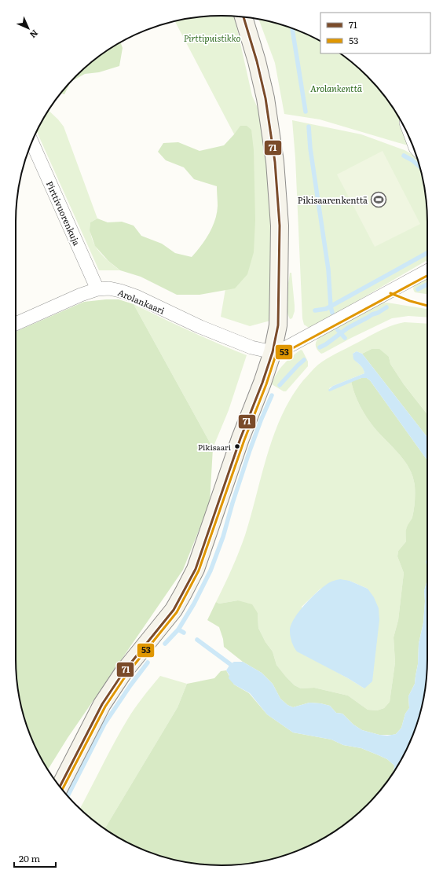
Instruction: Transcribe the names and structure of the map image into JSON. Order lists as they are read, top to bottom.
{
  "streets": {
    "street": ["Pirttivuorenkuja", "Arolankaari"]
  },
  "crossings": [
    ["Pirttivuorenkuja", "Arolankaari"]
  ],
  "parks": ["Pirttipuistikko", "Arolankenttä"],
  "places": {
    "sports": ["Pikisaarenkenttä"],
    "other": ["Pikisaari"]
  },
  "lines": ["transit line 71", "transit line 53"],
  "legend": ["71", "53"],
  "scale_bar": "20 m",
  "north": "bottom right"
}
